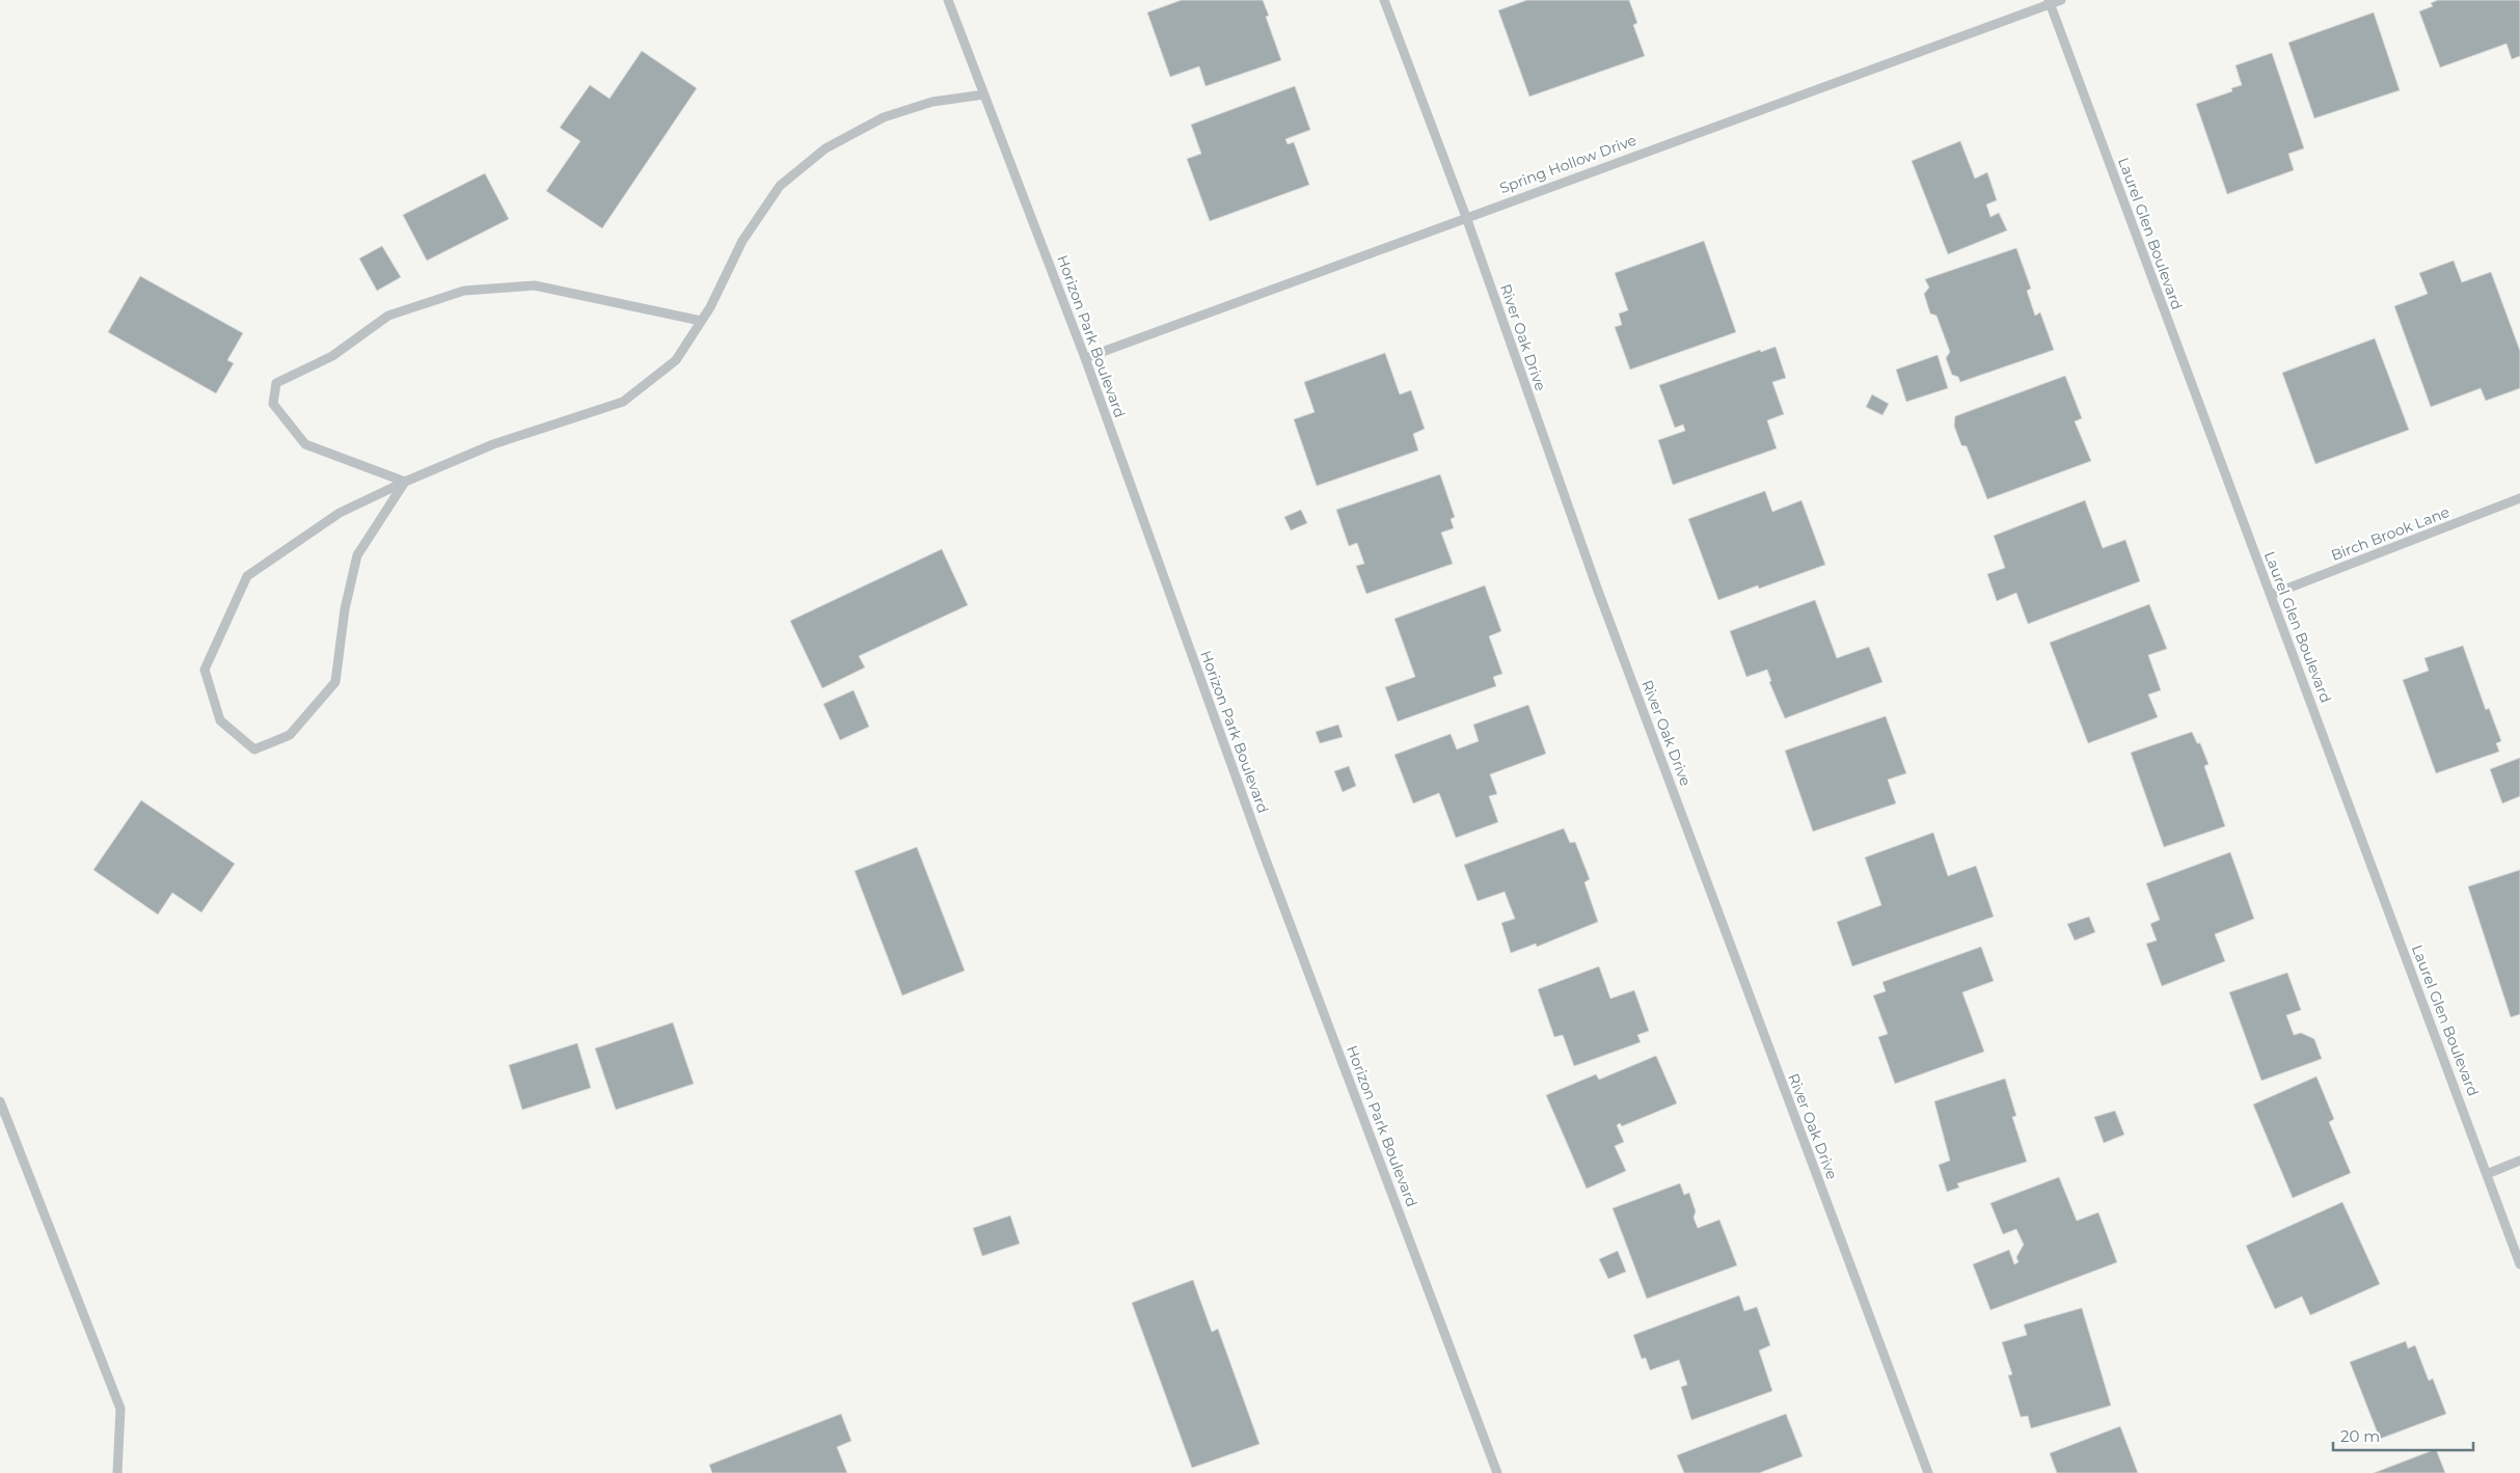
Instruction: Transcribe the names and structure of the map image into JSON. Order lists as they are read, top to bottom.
{
  "streets": {
    "street": [
      "Spring Hollow Drive",
      "Laurel Glen Boulevard",
      "Horizon Park Boulevard",
      "River Oak Drive",
      "Birch Brook Lane"
    ]
  },
  "crossings": [
    ["Spring Hollow Drive", "Laurel Glen Boulevard"],
    ["Spring Hollow Drive", "Horizon Park Boulevard"],
    ["Spring Hollow Drive", "River Oak Drive"],
    ["Laurel Glen Boulevard", "Birch Brook Lane"]
  ],
  "scale_bar": "20 m"
}
